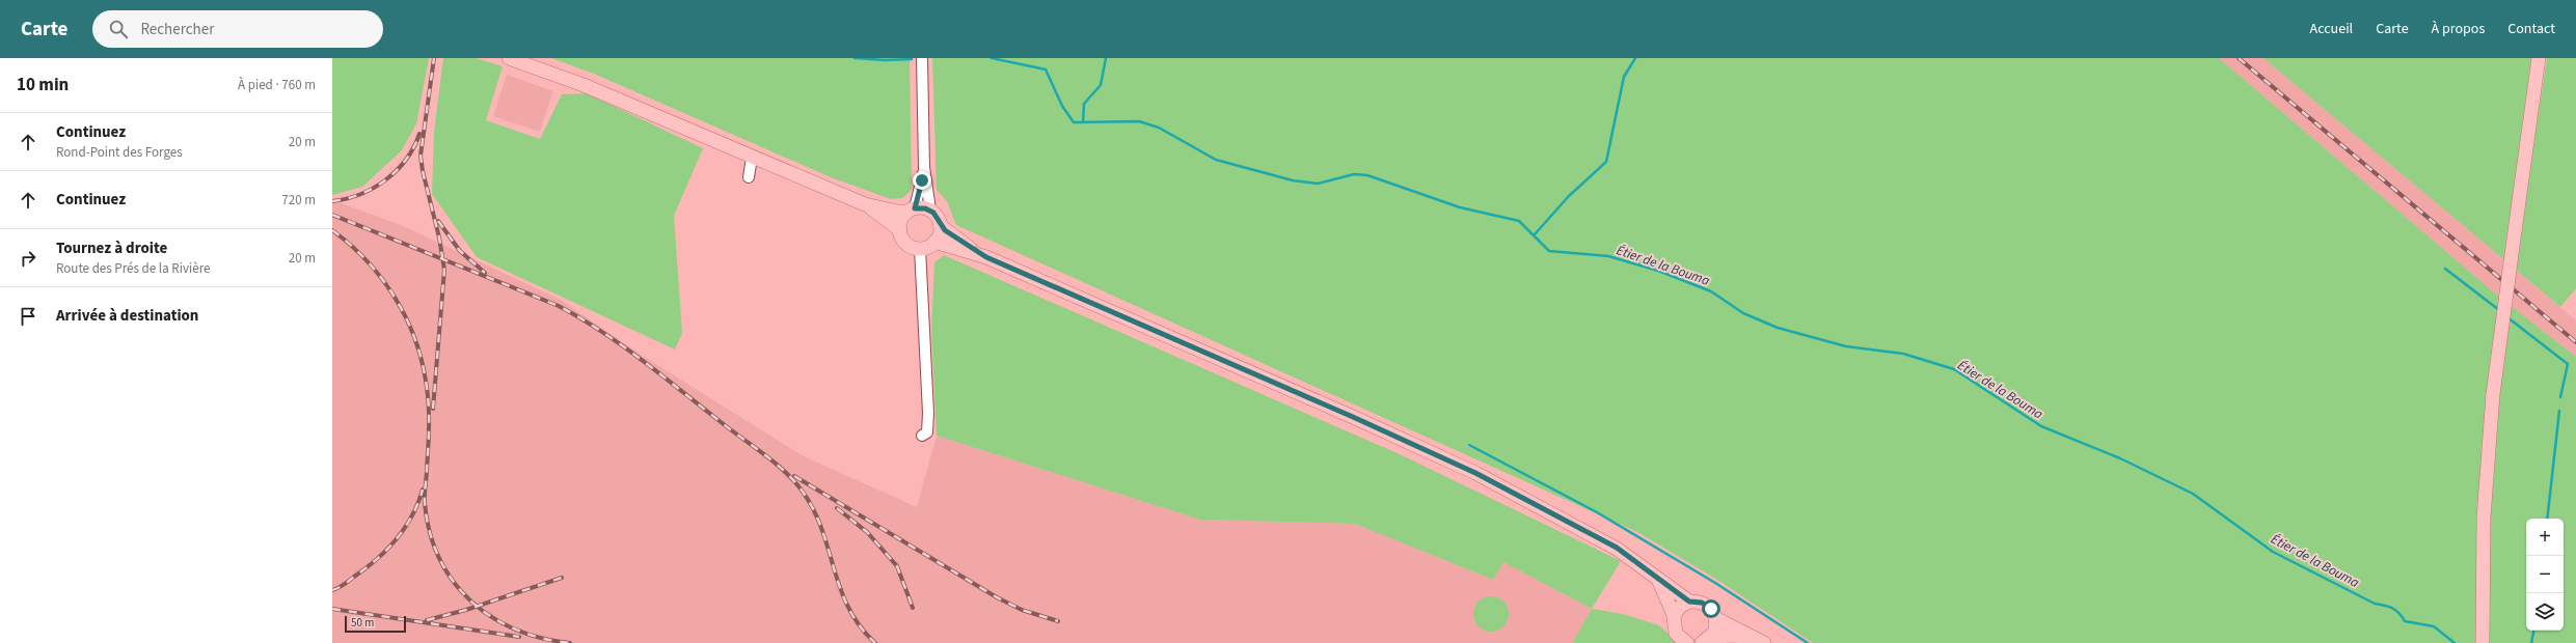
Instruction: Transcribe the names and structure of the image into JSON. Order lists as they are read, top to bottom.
{
  "water": ["Étier de la Bouma"],
  "scale_bar": "50 m",
  "page": {
    "header": "Carte",
    "search": "Rechercher",
    "nav": [
      "Accueil",
      "Carte",
      "À propos",
      "Contact"
    ],
    "heading": ["10 min", "À pied · 760 m"],
    "list": [
      ["Continuez", "Rond-Point des Forges", "20 m"],
      ["Continuez", "720 m"],
      ["Tournez à droite", "Route des Prés de la Rivière", "20 m"],
      "Arrivée à destination"
    ],
    "map_buttons": ["+", "−"],
    "scale": "50 m"
  }
}
